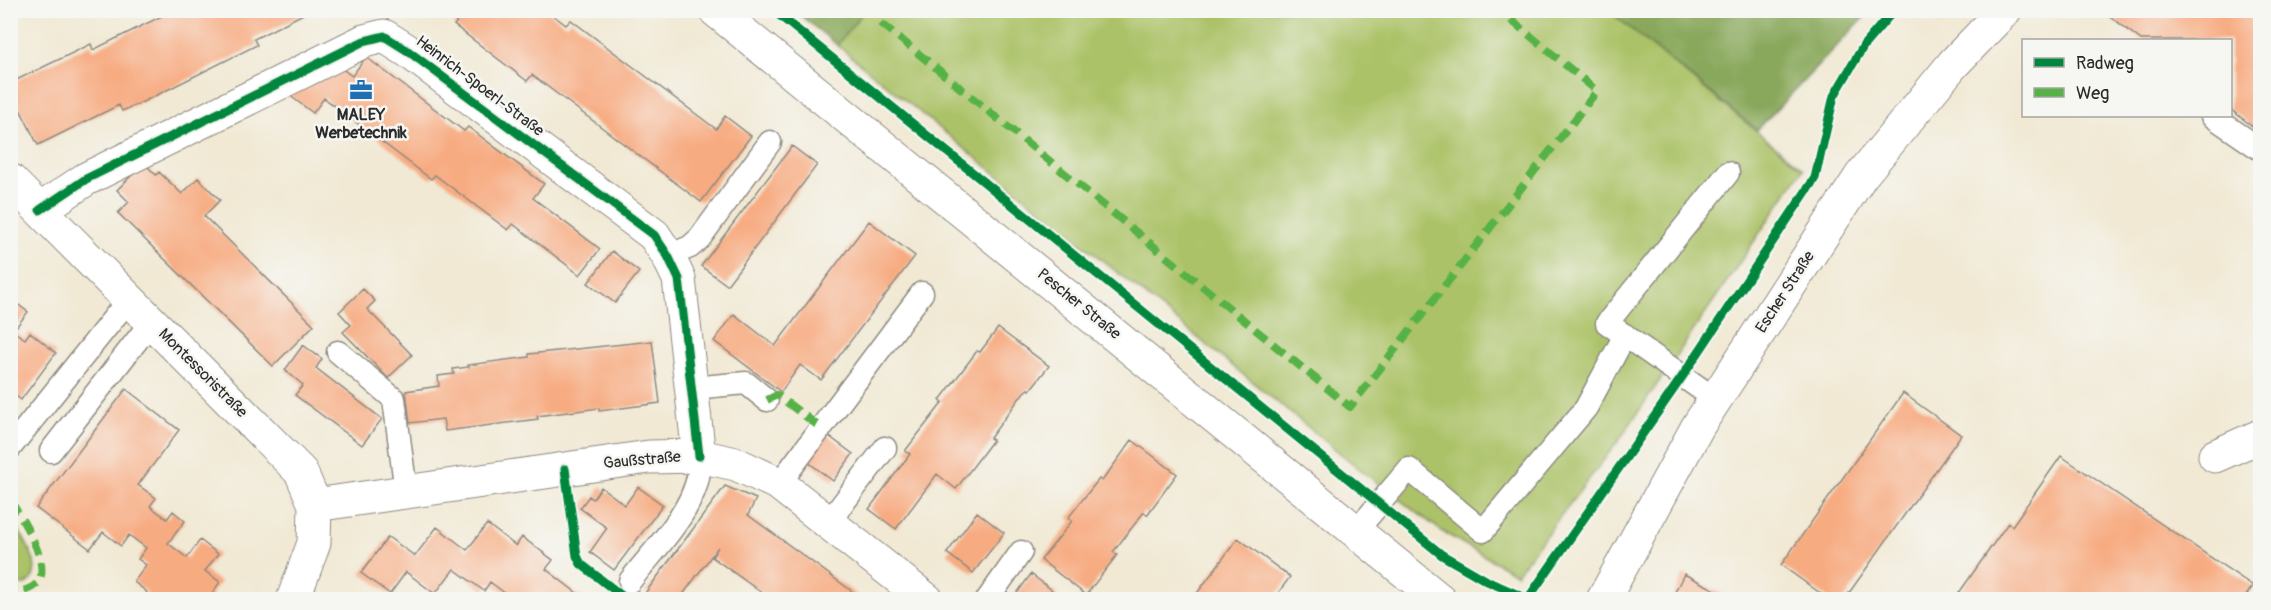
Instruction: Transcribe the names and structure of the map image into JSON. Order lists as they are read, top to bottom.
{
  "streets": {
    "street": [
      "Heinrich-Spoerl-Straße",
      "Escher Straße",
      "Pescher Straße",
      "Montessoristraße",
      "Gaußstraße"
    ]
  },
  "crossings": [
    ["Heinrich-Spoerl-Straße", "Montessoristraße"],
    ["Heinrich-Spoerl-Straße", "Gaußstraße"],
    ["Montessoristraße", "Gaußstraße"]
  ],
  "places": {
    "office": ["MALEY Werbetechnik"]
  },
  "legend": ["Radweg", "Weg"]
}
